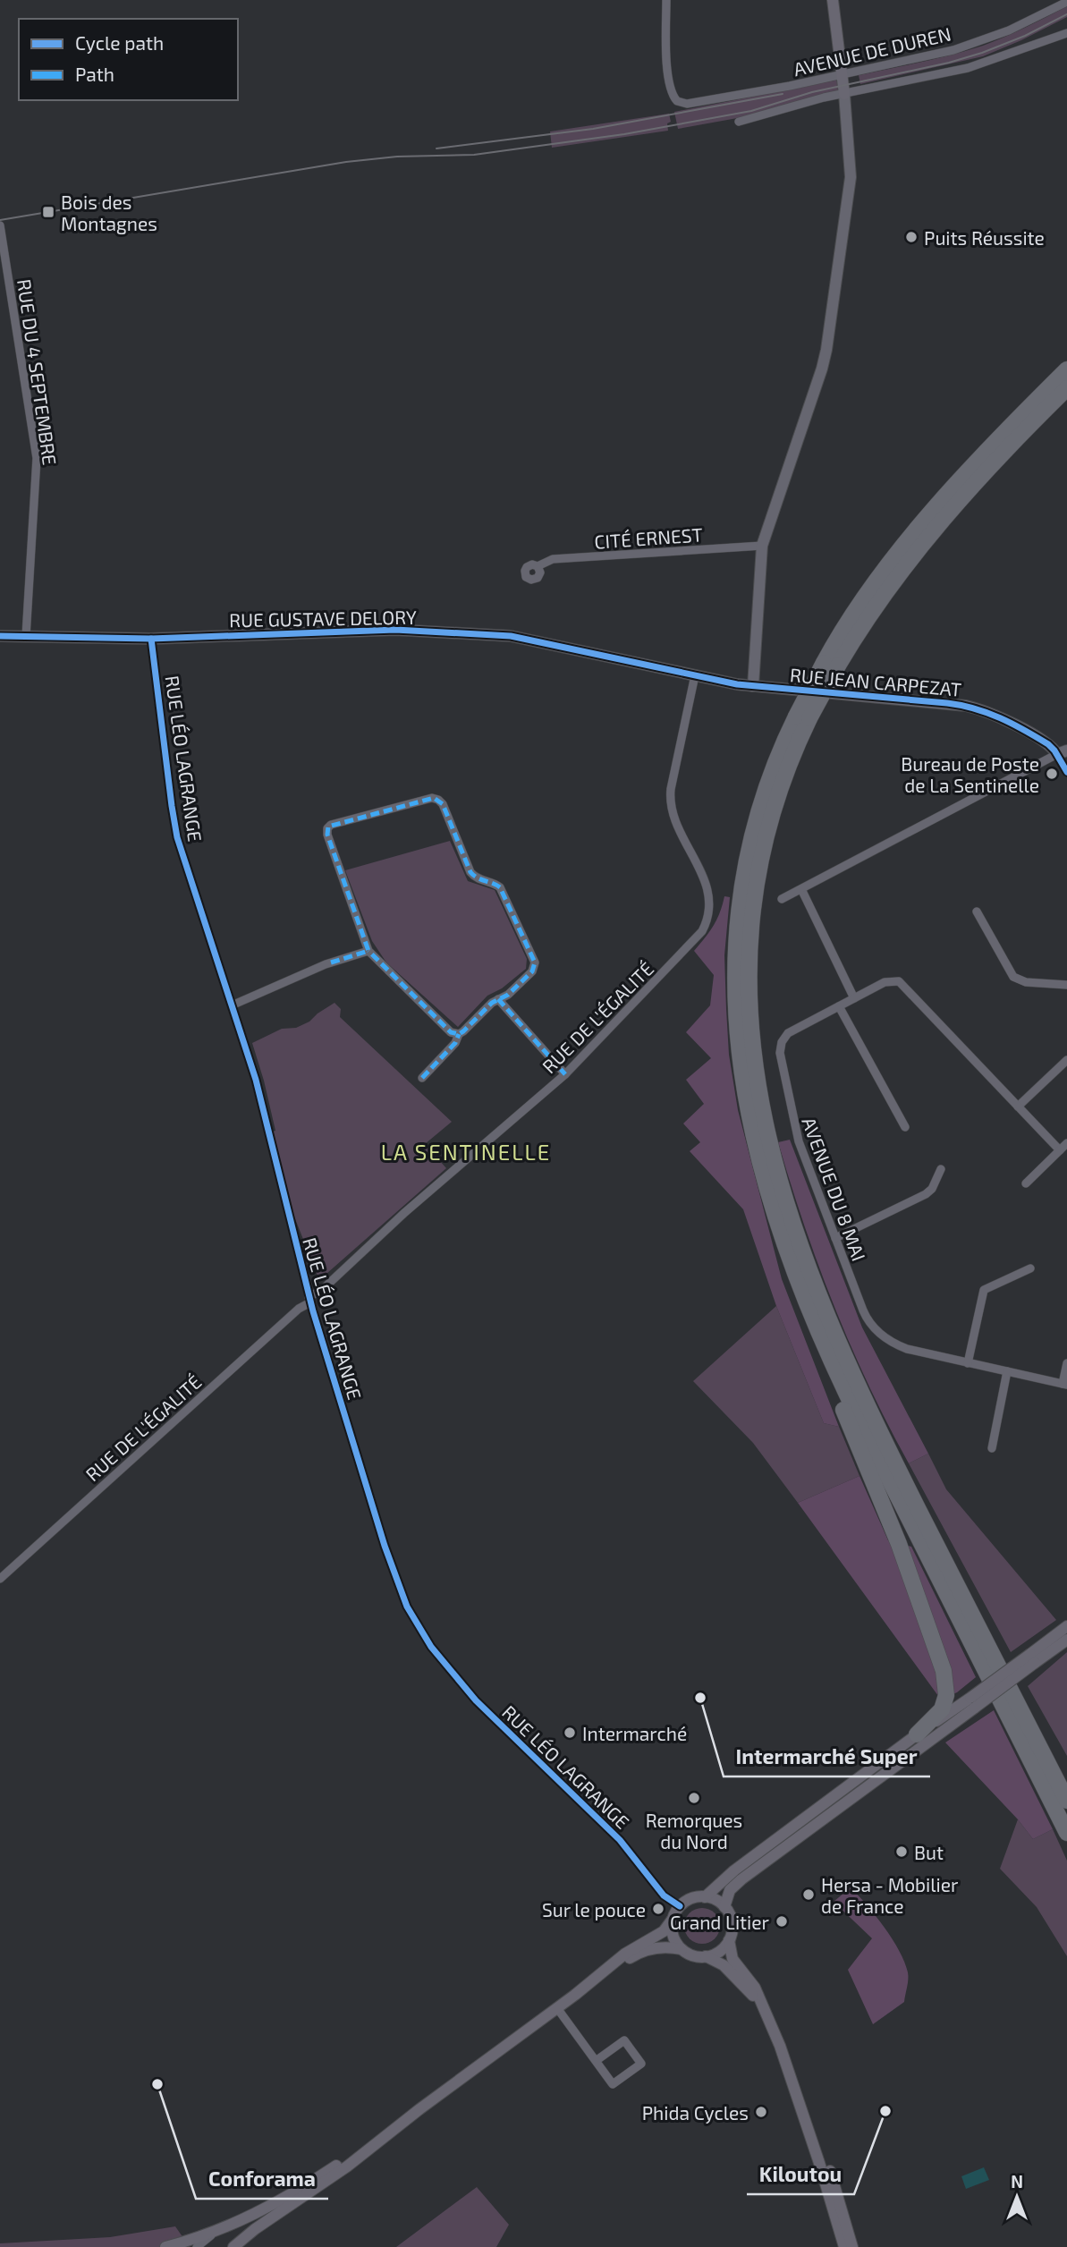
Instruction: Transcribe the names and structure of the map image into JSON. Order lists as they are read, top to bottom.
{
  "streets": {
    "street": [
      "AVENUE DE DUREN",
      "RUE DU 4 SEPTEMBRE",
      "CITÉ ERNEST",
      "RUE GUSTAVE DELORY",
      "RUE JEAN CARPEZAT",
      "RUE LÉO LAGRANGE",
      "RUE DE L'ÉGALITÉ",
      "AVENUE DU 8 MAI"
    ]
  },
  "crossings": [
    ["RUE DU 4 SEPTEMBRE", "RUE GUSTAVE DELORY"],
    ["RUE GUSTAVE DELORY", "RUE JEAN CARPEZAT"],
    ["RUE GUSTAVE DELORY", "RUE LÉO LAGRANGE"],
    ["RUE GUSTAVE DELORY", "RUE DE L'ÉGALITÉ"],
    ["RUE LÉO LAGRANGE", "RUE DE L'ÉGALITÉ"]
  ],
  "districts": ["LA SENTINELLE"],
  "places": {
    "transit": ["Bois des Montagnes"],
    "other": [
      "Puits Réussite",
      "Bureau de Poste de La Sentinelle",
      "Intermarché Super",
      "Intermarché",
      "Remorques du Nord",
      "But",
      "Hersa - Mobilier de France",
      "Sur le pouce",
      "Grand Litier",
      "Conforama",
      "Kiloutou",
      "Phida Cycles"
    ]
  },
  "legend": ["Cycle path", "Path"],
  "north": "top"
}
